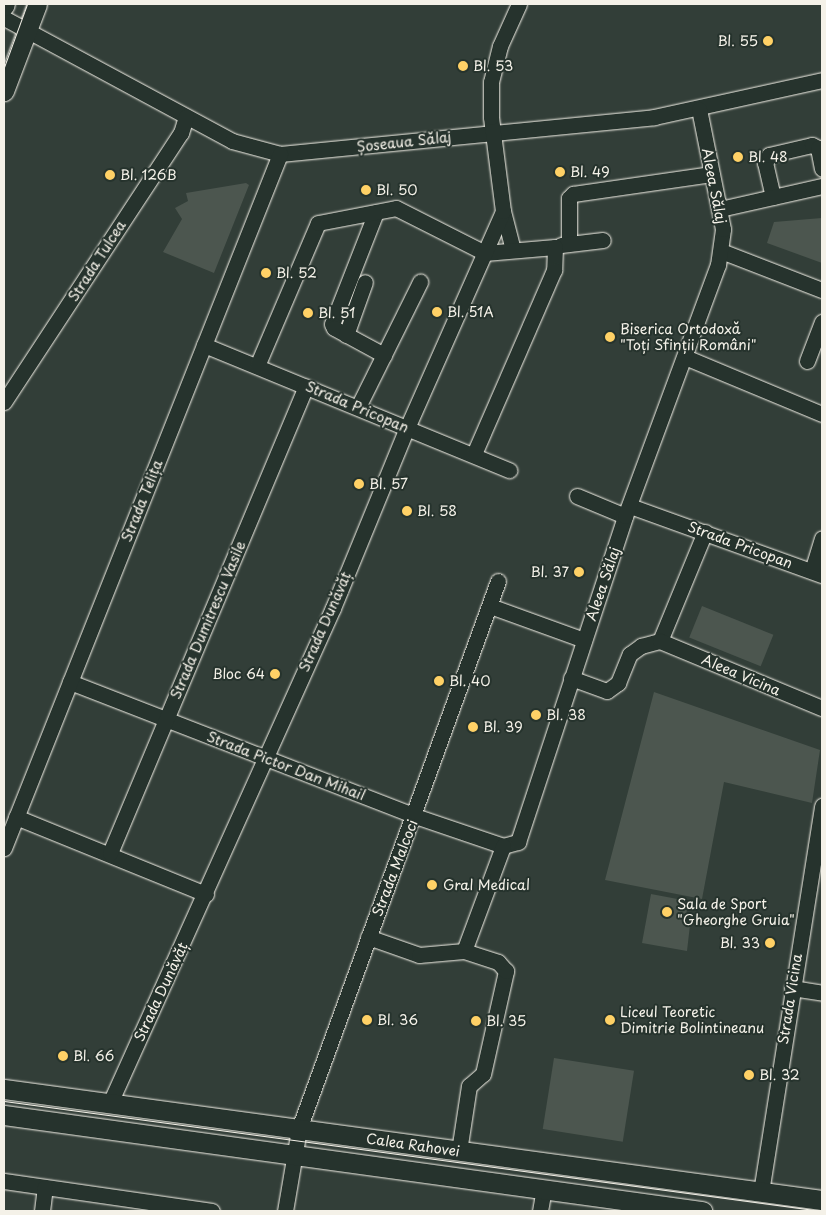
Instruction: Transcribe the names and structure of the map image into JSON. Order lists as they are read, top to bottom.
{
  "streets": {
    "main road": ["Calea Rahovei"],
    "street": [
      "Șoseaua Sălaj",
      "Aleea Sălaj",
      "Strada Tulcea",
      "Strada Pricopan",
      "Strada Telița",
      "Strada Dumitrescu Vasile",
      "Strada Dunăvăț",
      "Aleea Vicina",
      "Strada Pictor Dan Mihail",
      "Strada Malcoci",
      "Strada Vicina"
    ]
  },
  "crossings": [
    ["Șoseaua Sălaj", "Aleea Sălaj"],
    ["Șoseaua Sălaj", "Strada Tulcea"],
    ["Șoseaua Sălaj", "Strada Telița"],
    ["Aleea Sălaj", "Strada Pricopan"],
    ["Aleea Sălaj", "Strada Pictor Dan Mihail"],
    ["Strada Pricopan", "Strada Telița"],
    ["Strada Pricopan", "Strada Dumitrescu Vasile"],
    ["Strada Pricopan", "Strada Dunăvăț"],
    ["Strada Telița", "Strada Pictor Dan Mihail"],
    ["Strada Dumitrescu Vasile", "Strada Pictor Dan Mihail"],
    ["Strada Dunăvăț", "Strada Pictor Dan Mihail"],
    ["Strada Dunăvăț", "Calea Rahovei"],
    ["Strada Pictor Dan Mihail", "Strada Malcoci"],
    ["Strada Malcoci", "Calea Rahovei"],
    ["Strada Vicina", "Calea Rahovei"]
  ],
  "places": [
    "Bl. 55",
    "Bl. 53",
    "Bl. 48",
    "Bl. 49",
    "Bl. 126B",
    "Bl. 50",
    "Bl. 52",
    "Bl. 51A",
    "Bl. 51",
    "Biserica Ortodoxă \"Toți Sfinții Români\"",
    "Bl. 57",
    "Bl. 58",
    "Bl. 37",
    "Bloc 64",
    "Bl. 40",
    "Bl. 38",
    "Bl. 39",
    "Gral Medical",
    "Sala de Sport \"Gheorghe Gruia\"",
    "Bl. 33",
    "Bl. 36",
    "Liceul Teoretic Dimitrie Bolintineanu",
    "Bl. 35",
    "Bl. 66",
    "Bl. 32"
  ]
}
